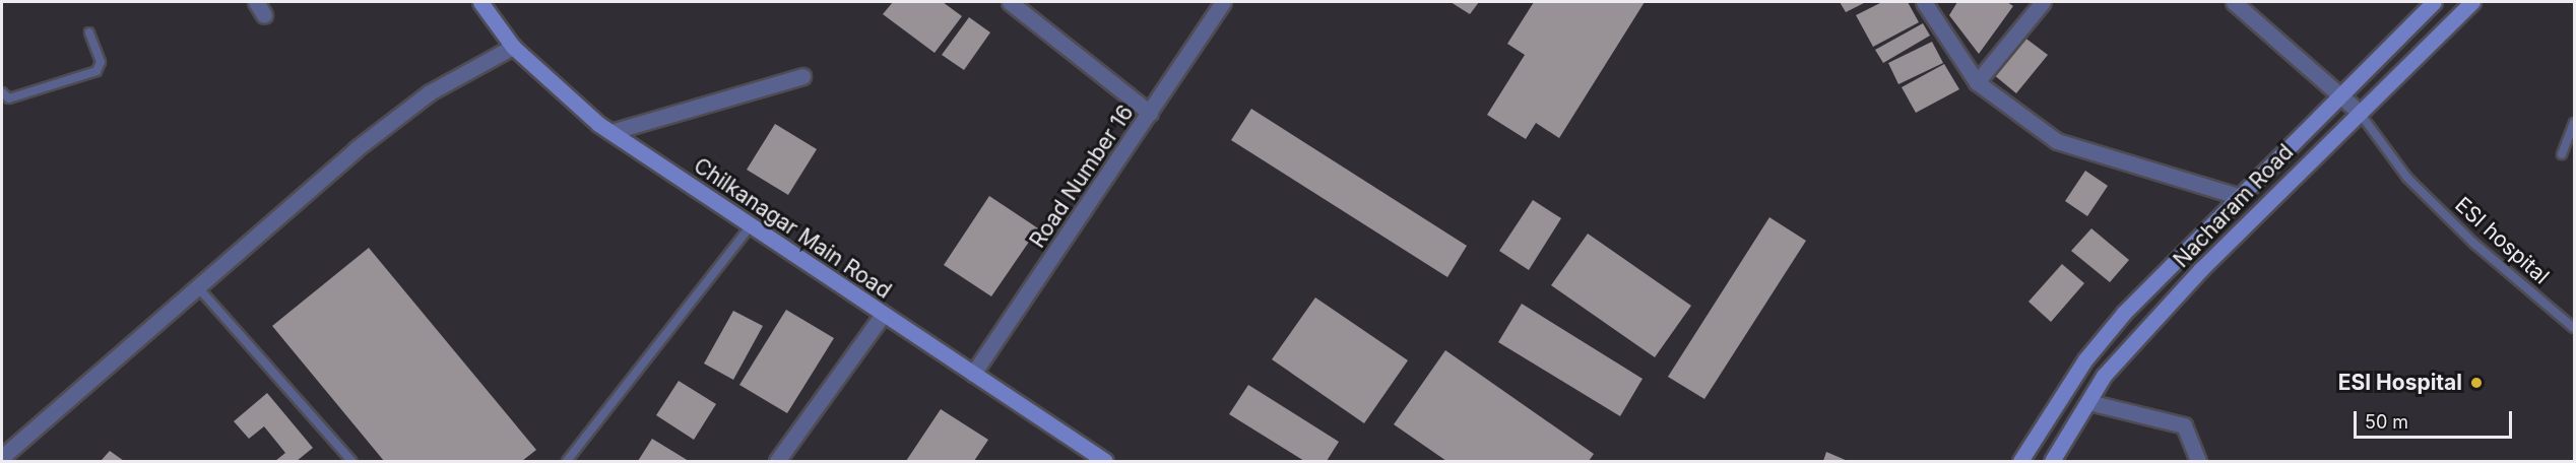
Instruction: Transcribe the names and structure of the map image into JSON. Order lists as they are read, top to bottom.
{
  "streets": {
    "main road": ["Nacharam Road", "Chilkanagar Main Road"],
    "street": ["Road Number 16"],
    "lane": ["ESI hospital"]
  },
  "crossings": [
    ["Road Number 16", "Chilkanagar Main Road"],
    ["Nacharam Road", "ESI hospital"]
  ],
  "places": ["ESI Hospital"],
  "scale_bar": "50 m"
}
